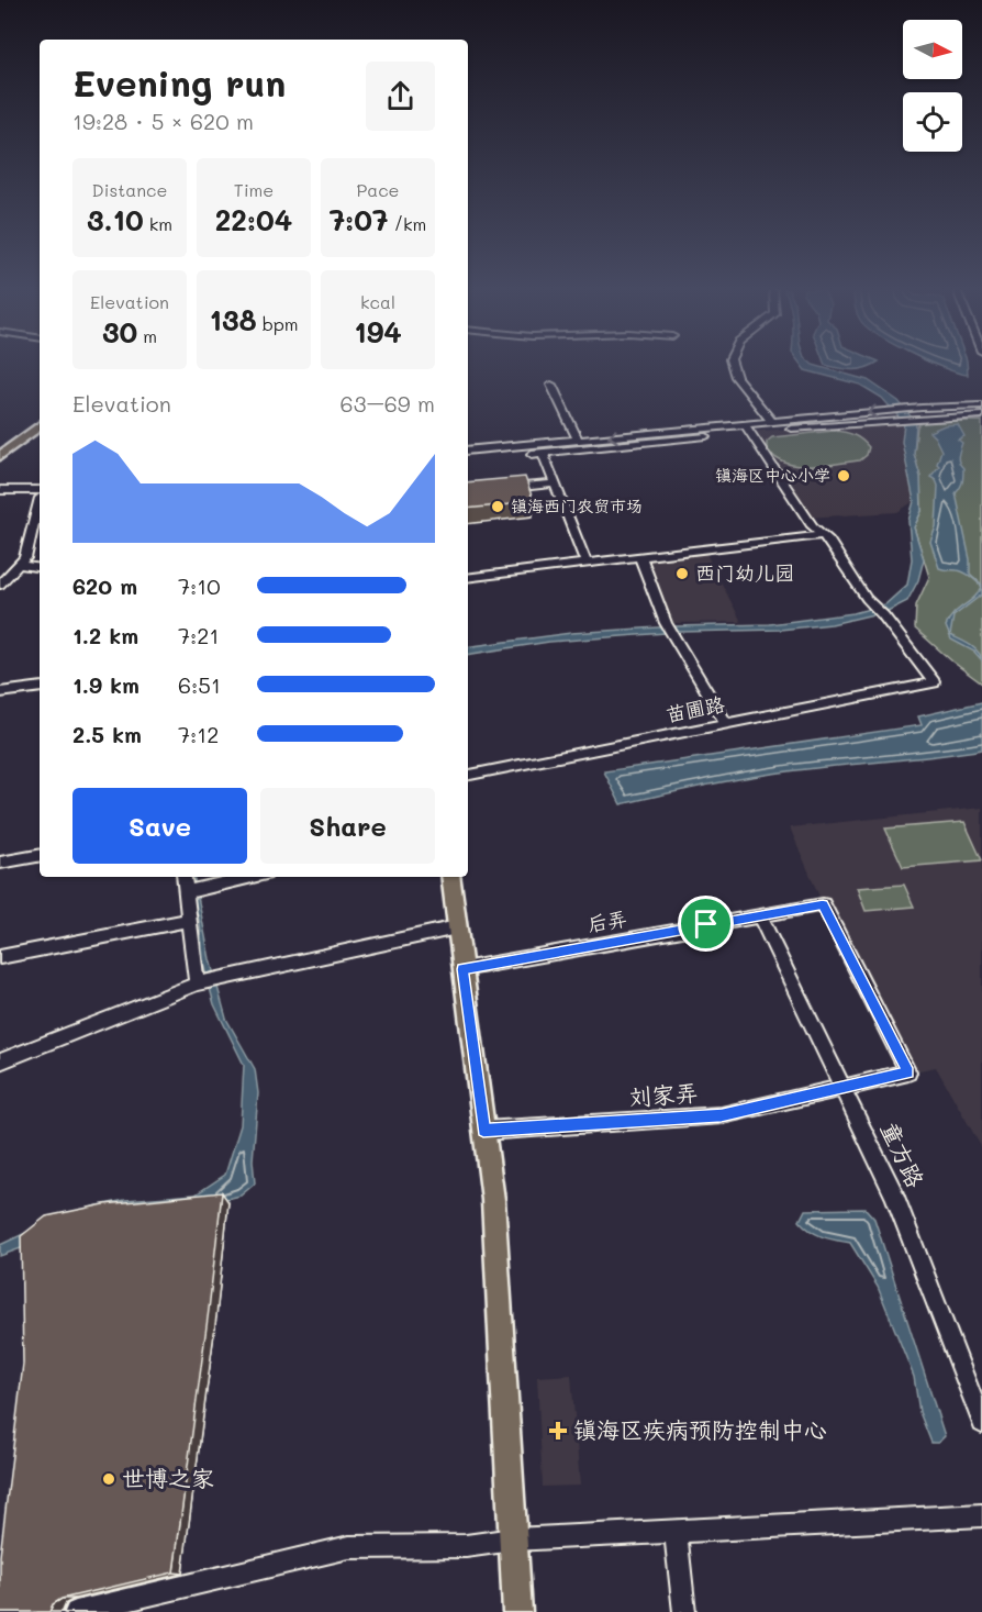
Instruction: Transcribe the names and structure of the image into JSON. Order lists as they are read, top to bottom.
{
  "streets": {
    "street": [
      "苗圃路",
      "后弄",
      "刘家弄",
      "童方路"
    ]
  },
  "crossings": [
    ["后弄", "刘家弄"],
    ["后弄", "童方路"],
    ["刘家弄", "童方路"]
  ],
  "places": {
    "other": [
      "镇海区中心小学",
      "镇海西门农贸市场",
      "西门幼儿园",
      "世博之家"
    ],
    "health": ["镇海区疾病预防控制中心"]
  },
  "north": "right",
  "page": {
    "heading": ["Evening run", "19:28 · 5 × 620 m"],
    "stats": [
      ["Distance", "3.10 km"],
      ["Time", "22:04"],
      ["Pace", "7:07 /km"],
      ["Elevation", "30 m"],
      ["138 bpm"],
      ["kcal", "194"]
    ],
    "chart": ["Elevation", "63–69 m"],
    "list": [
      {
        "name": "620 m",
        "note": "7:10"
      },
      {
        "name": "1.2 km",
        "note": "7:21"
      },
      {
        "name": "1.9 km",
        "note": "6:51"
      },
      {
        "name": "2.5 km",
        "note": "7:12"
      }
    ],
    "buttons": ["Save", "Share"]
  }
}
